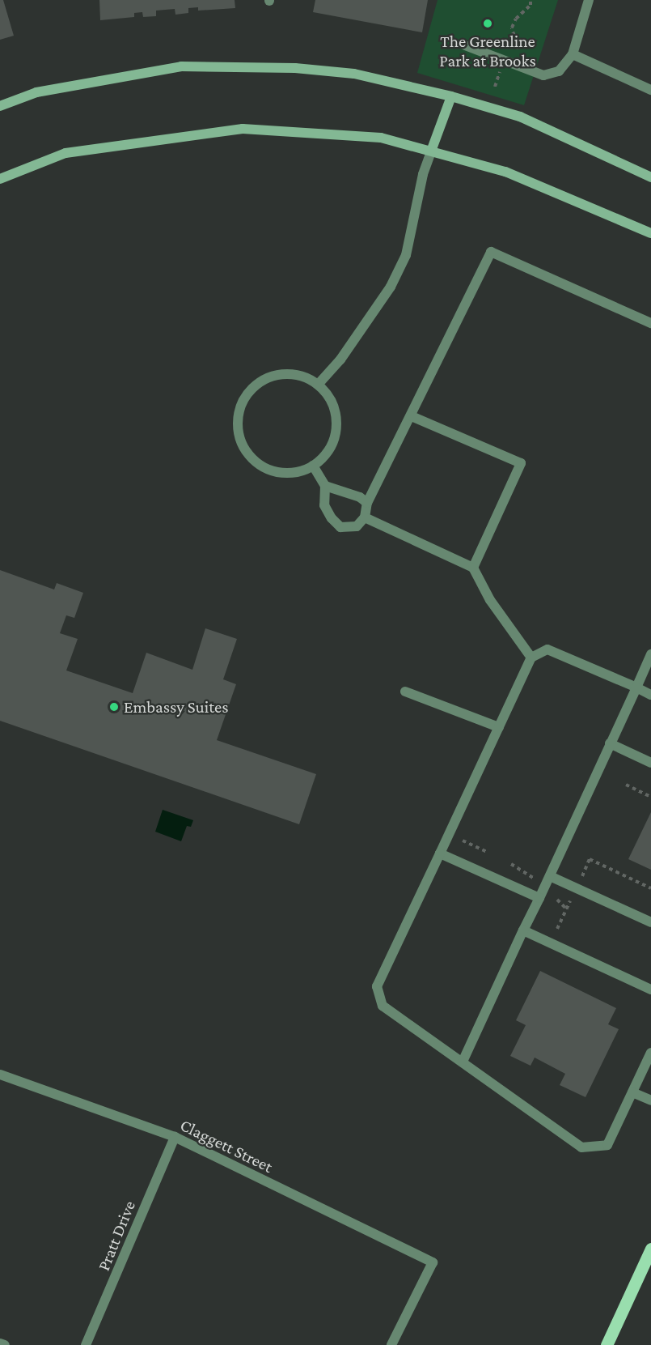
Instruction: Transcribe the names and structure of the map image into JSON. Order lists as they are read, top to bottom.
{
  "streets": {
    "street": ["Claggett Street", "Pratt Drive"]
  },
  "crossings": [
    ["Claggett Street", "Pratt Drive"]
  ],
  "places": ["The Greenline Park at Brooks", "Embassy Suites"]
}
